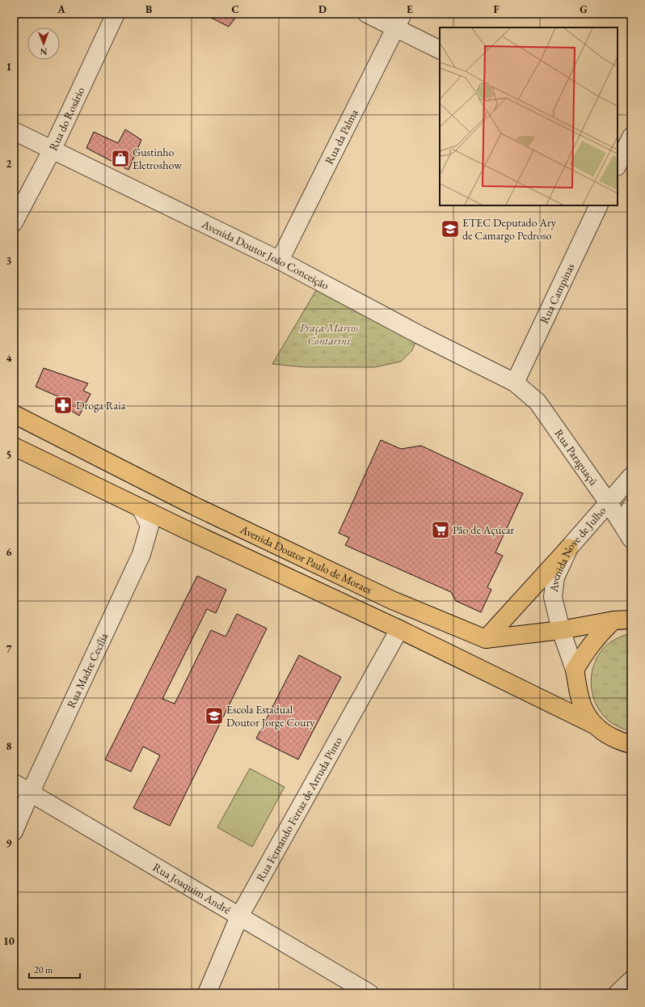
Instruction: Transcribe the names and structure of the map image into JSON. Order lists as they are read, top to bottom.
{
  "streets": {
    "main road": ["Avenida Doutor Paulo de Moraes"],
    "street": [
      "Rua do Rosário",
      "Rua da Palma",
      "Avenida Doutor João Conceição",
      "Rua Campinas",
      "Rua Paraguaçú",
      "Avenida Nove de Julho",
      "Rua Madre Cecília",
      "Rua Fernando Ferraz de Arruda Pinto",
      "Rua Joaquim André"
    ]
  },
  "crossings": [
    ["Rua do Rosário", "Avenida Doutor João Conceição"],
    ["Rua da Palma", "Avenida Doutor João Conceição"],
    ["Avenida Doutor João Conceição", "Rua Campinas"],
    ["Avenida Doutor João Conceição", "Rua Paraguaçú"],
    ["Rua Campinas", "Rua Paraguaçú"],
    ["Rua Paraguaçú", "Avenida Nove de Julho"],
    ["Avenida Nove de Julho", "Avenida Doutor Paulo de Moraes"],
    ["Rua Madre Cecília", "Rua Joaquim André"],
    ["Rua Fernando Ferraz de Arruda Pinto", "Rua Joaquim André"]
  ],
  "parks": ["Praça Marcos Contarini"],
  "places": {
    "shop": ["Gustinho Eletroshow"],
    "school or university": ["ETEC Deputado Ary de Camargo Pedroso", "Escola Estadual Doutor Jorge Coury"],
    "pharmacy": ["Droga Raia"],
    "supermarket": ["Pão de Açúcar"]
  },
  "scale_bar": "20 m",
  "north": "bottom",
  "grid": {
    "columns": [
      "A",
      "B",
      "C",
      "D",
      "E",
      "F",
      "G"
    ],
    "rows": [
      "1",
      "2",
      "3",
      "4",
      "5",
      "6",
      "7",
      "8",
      "9",
      "10"
    ]
  }
}
